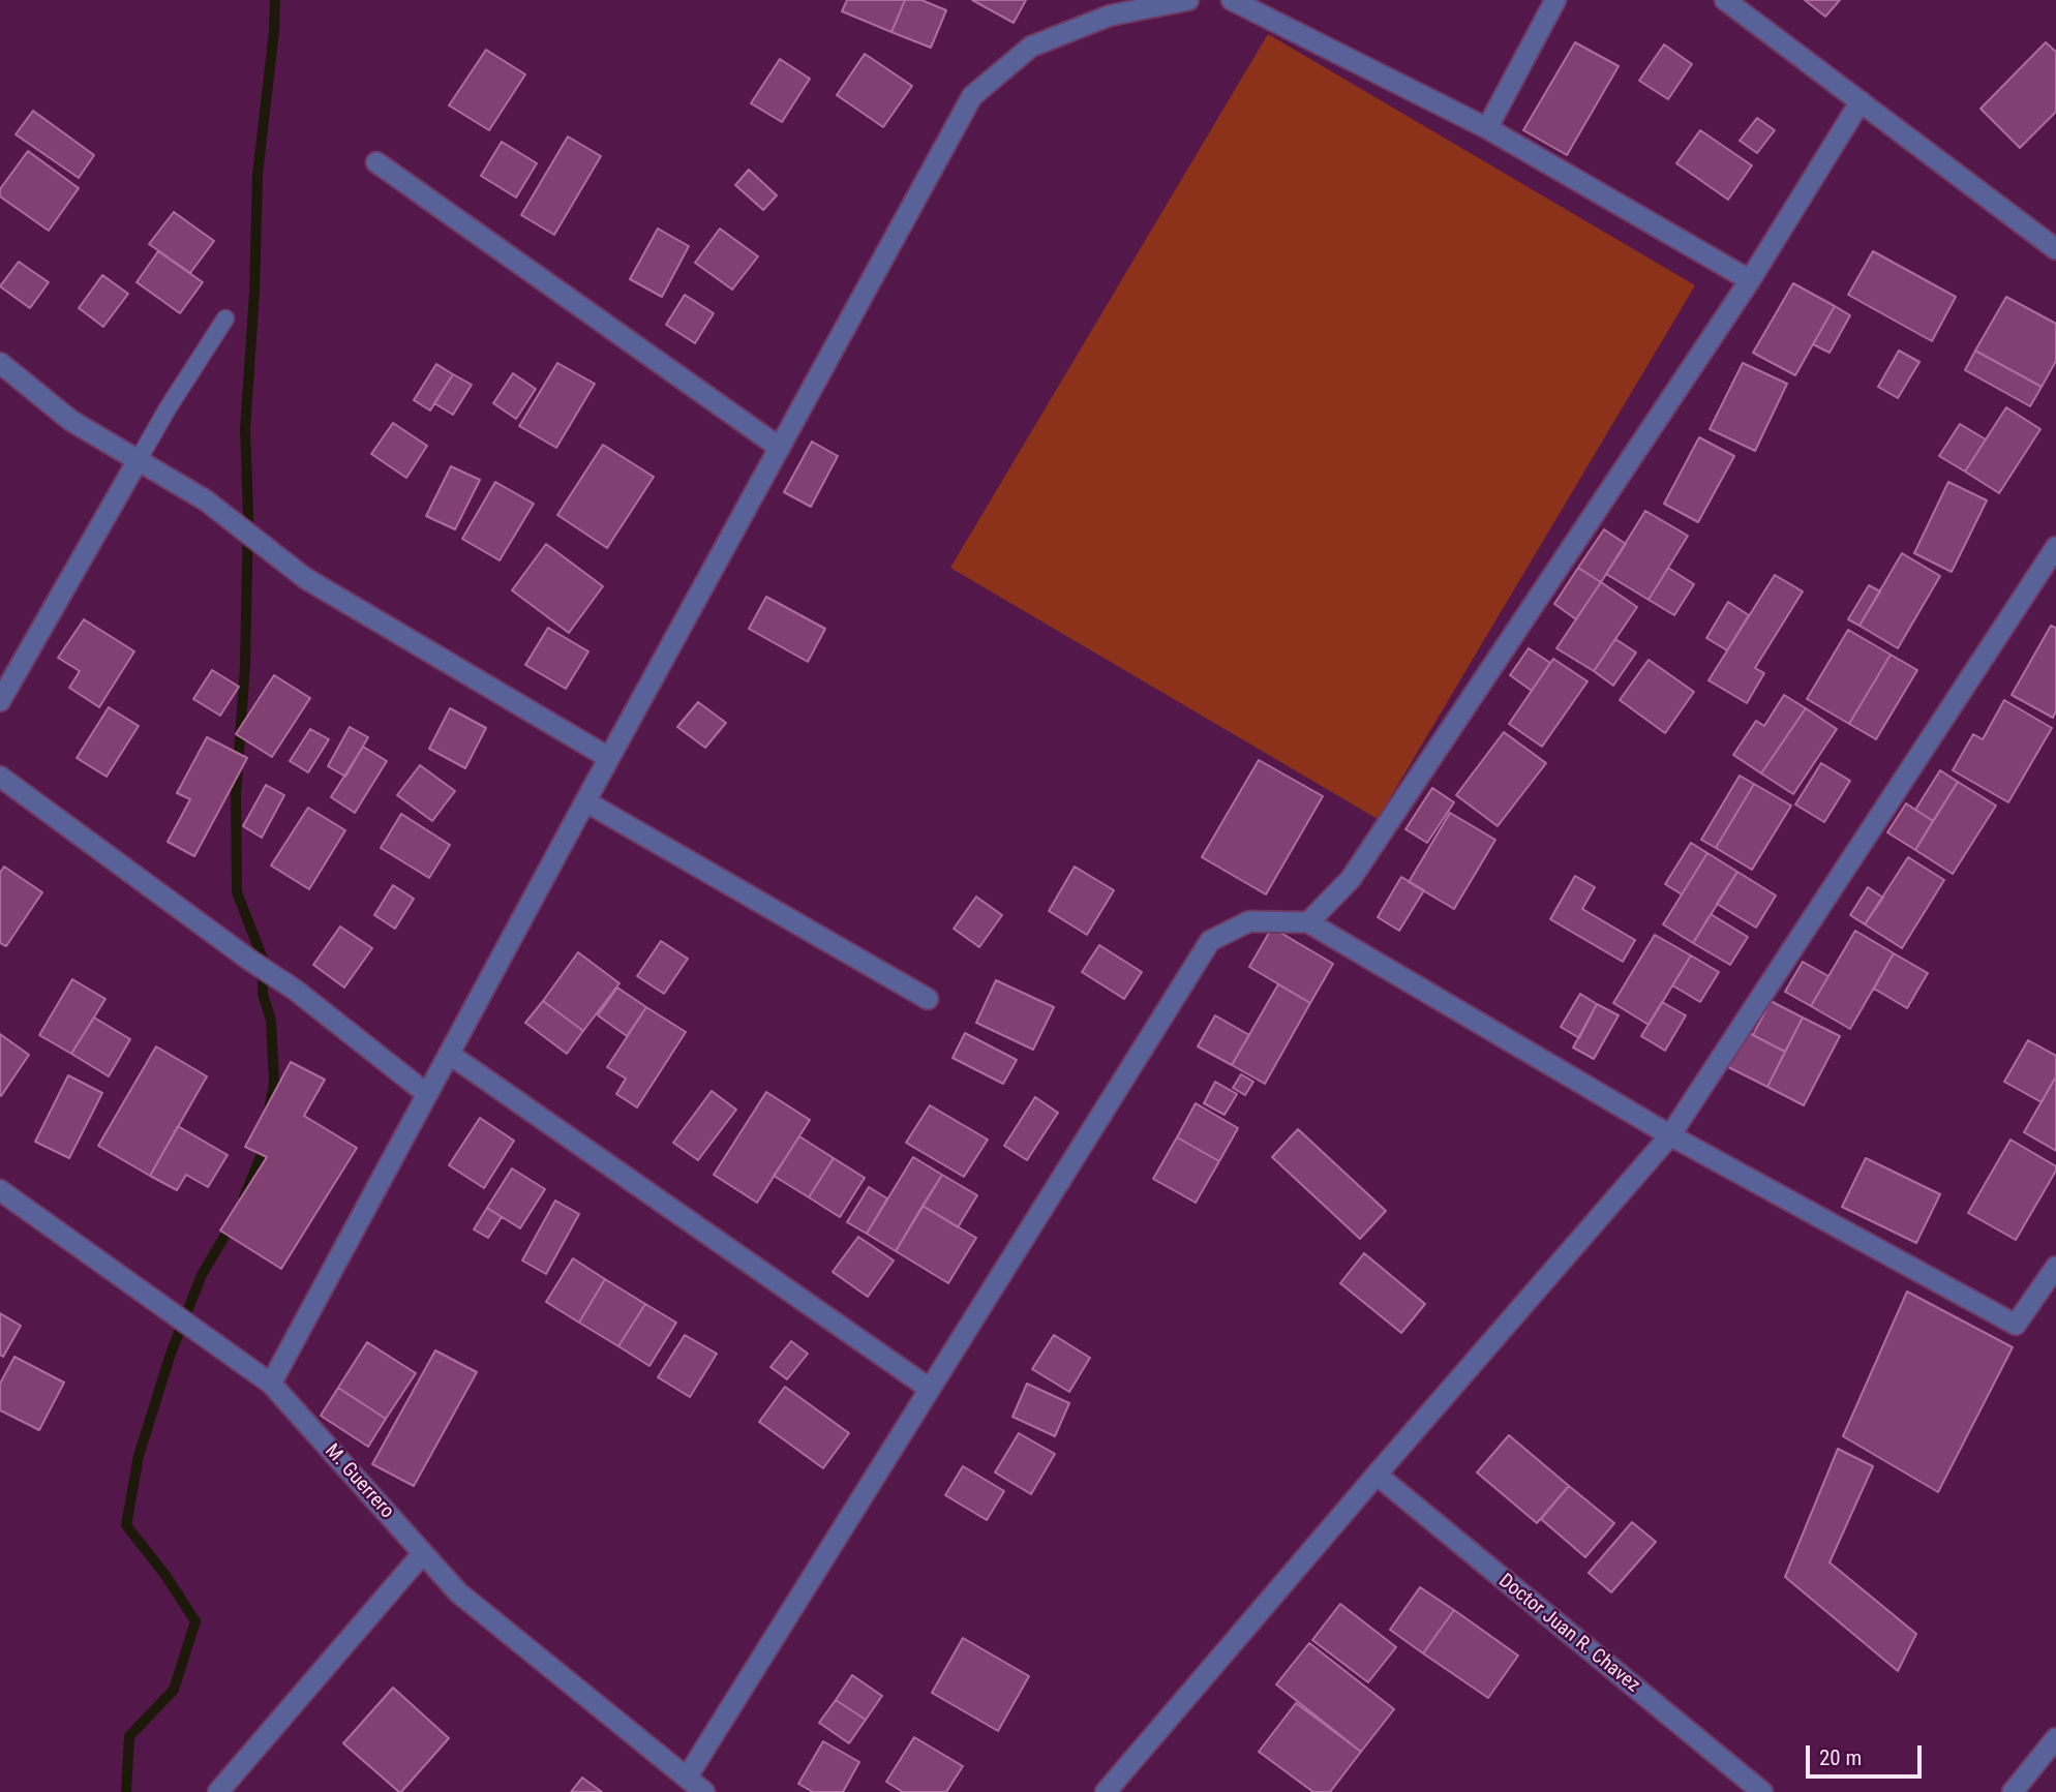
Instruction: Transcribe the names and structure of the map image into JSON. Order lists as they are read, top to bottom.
{
  "streets": {
    "street": ["M. Guerrero", "Doctor Juan R. Chavez"]
  },
  "scale_bar": "20 m"
}
